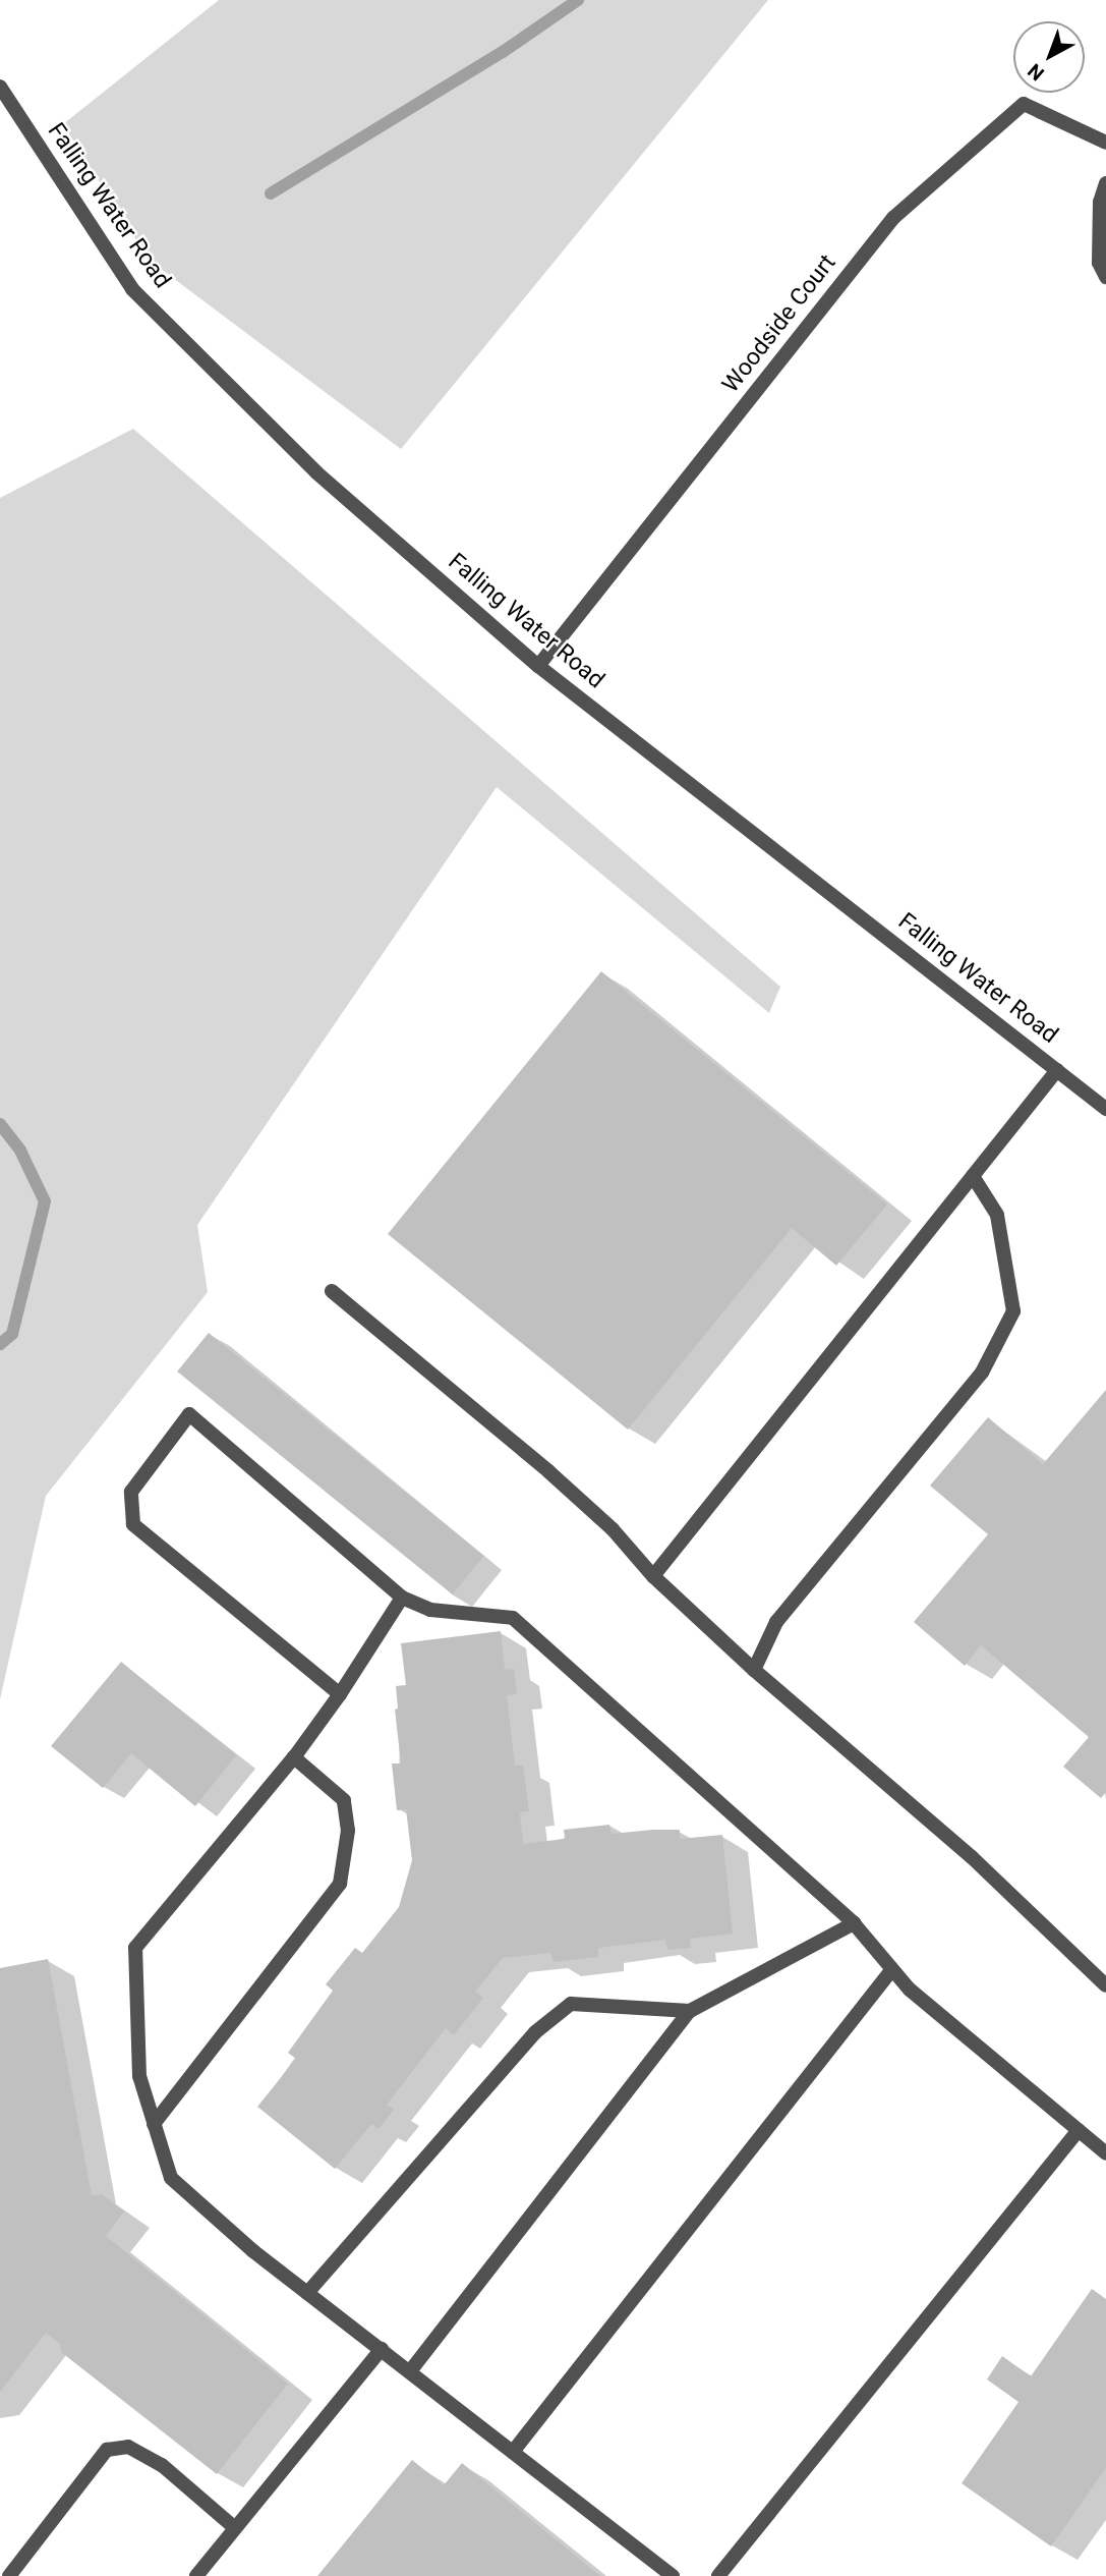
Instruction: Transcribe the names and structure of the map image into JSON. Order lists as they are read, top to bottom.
{
  "streets": {
    "street": ["Falling Water Road", "Woodside Court"]
  },
  "crossings": [
    ["Falling Water Road", "Woodside Court"]
  ],
  "north": "bottom left"
}
